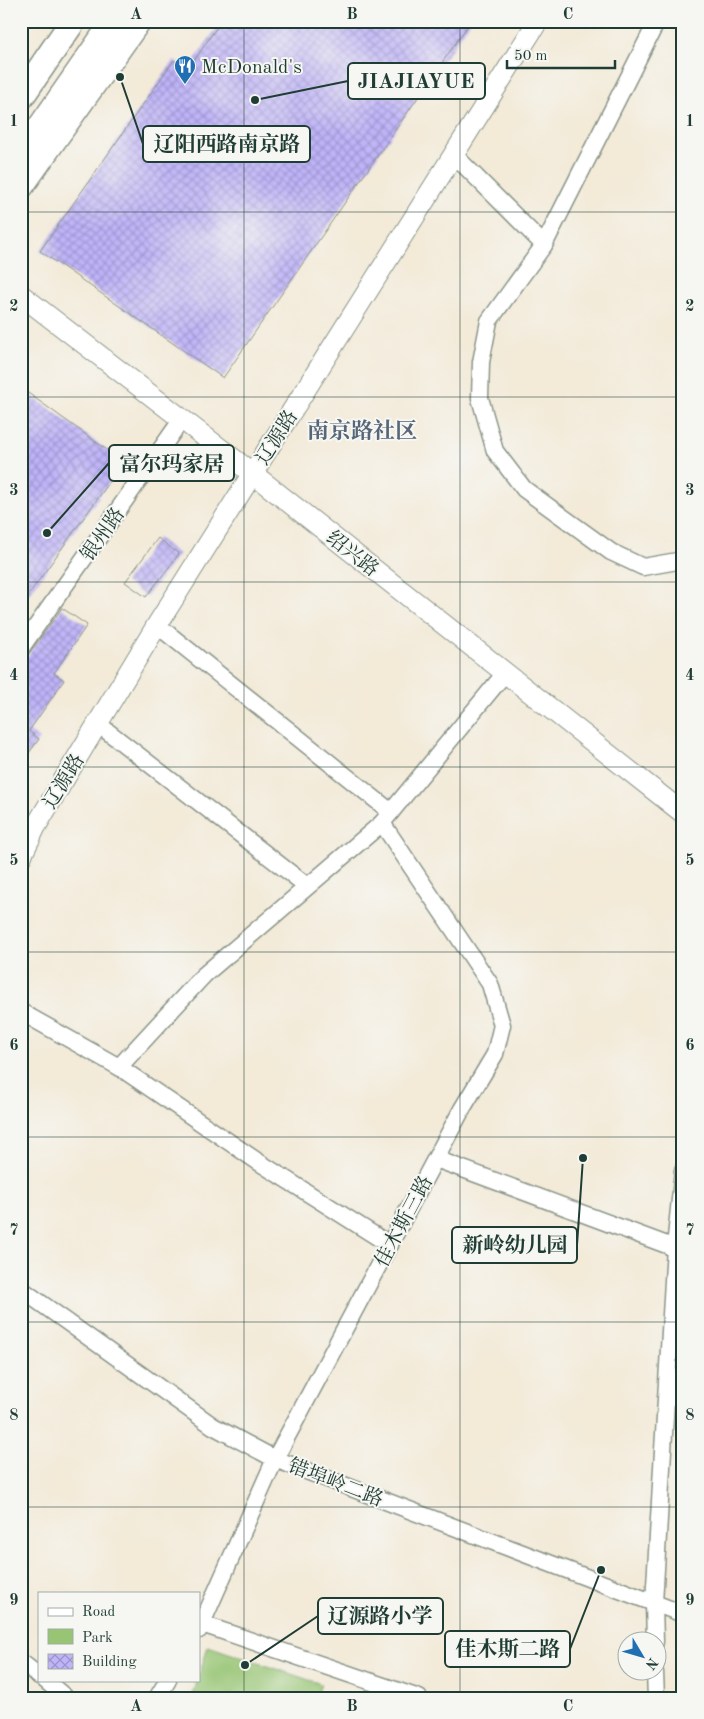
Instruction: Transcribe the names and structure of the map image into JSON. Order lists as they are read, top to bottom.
{
  "streets": {
    "street": [
      "辽源路",
      "银州路",
      "绍兴路",
      "佳木斯三路",
      "错埠岭二路"
    ]
  },
  "crossings": [
    ["辽源路", "绍兴路"],
    ["辽源路", "佳木斯三路"],
    ["银州路", "绍兴路"],
    ["佳木斯三路", "错埠岭二路"]
  ],
  "districts": ["南京路社区"],
  "places": {
    "other": [
      "辽阳西路南京路",
      "JIAJIAYUE",
      "富尔玛家居",
      "新岭幼儿园",
      "佳木斯二路",
      "辽源路小学"
    ],
    "restaurant": ["McDonald's"]
  },
  "legend": ["Road", "Park", "Building"],
  "scale_bar": "50 m",
  "north": "bottom right",
  "grid": {
    "columns": ["A", "B", "C"],
    "rows": [
      "1",
      "2",
      "3",
      "4",
      "5",
      "6",
      "7",
      "8",
      "9"
    ]
  }
}
